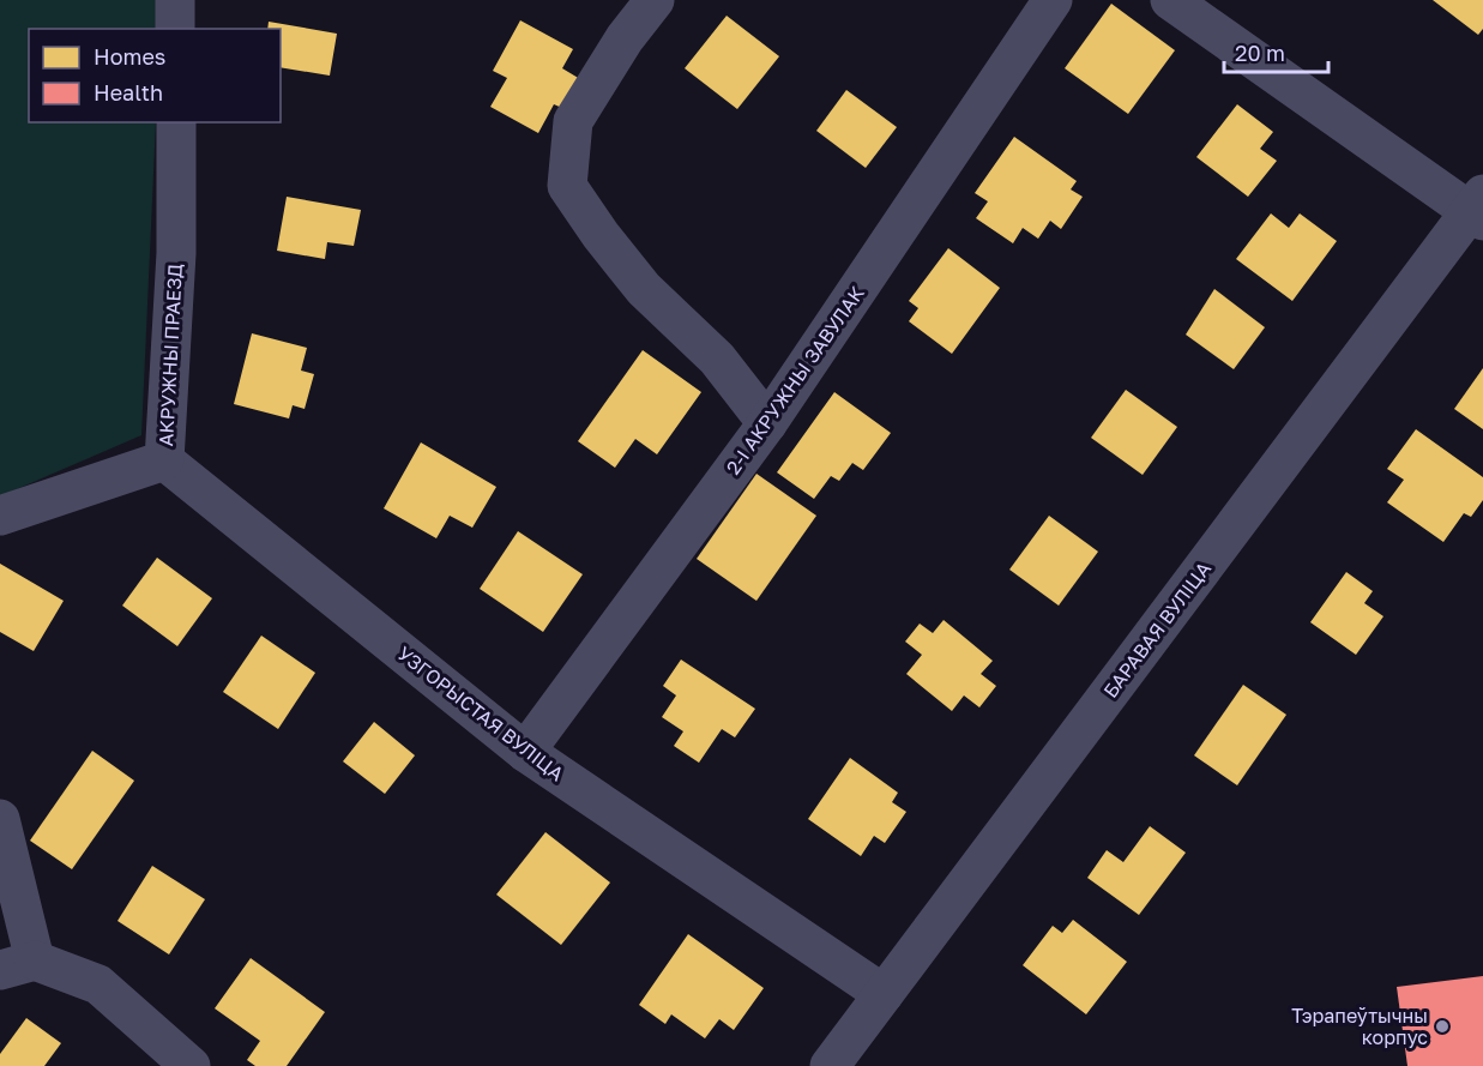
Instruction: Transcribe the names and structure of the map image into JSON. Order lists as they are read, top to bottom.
{
  "streets": {
    "street": [
      "АКРУЖНЫ ПРАЕЗД",
      "2-І АКРУЖНЫ ЗАВУЛАК",
      "БАРАВАЯ ВУЛІЦА",
      "УЗГОРЫСТАЯ ВУЛІЦА"
    ]
  },
  "crossings": [
    ["АКРУЖНЫ ПРАЕЗД", "УЗГОРЫСТАЯ ВУЛІЦА"],
    ["2-І АКРУЖНЫ ЗАВУЛАК", "УЗГОРЫСТАЯ ВУЛІЦА"],
    ["БАРАВАЯ ВУЛІЦА", "УЗГОРЫСТАЯ ВУЛІЦА"]
  ],
  "places": ["Тэрапеўтычны корпус"],
  "legend": ["Homes", "Health"],
  "scale_bar": "20 m"
}
